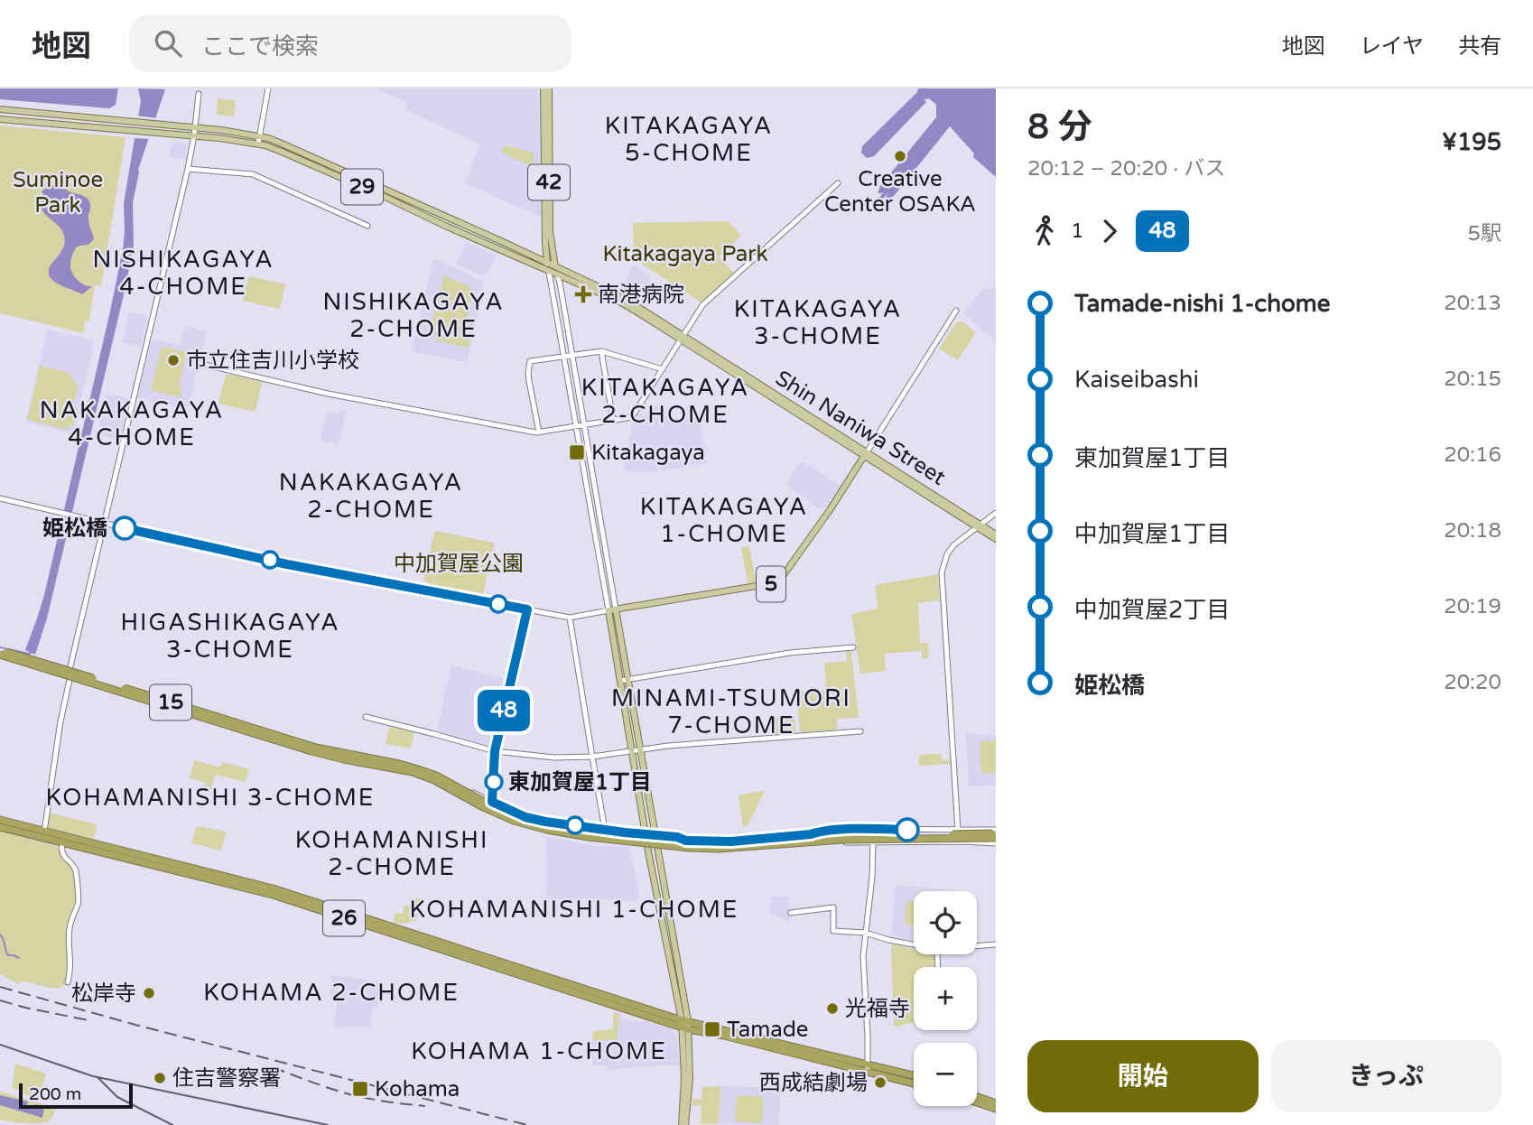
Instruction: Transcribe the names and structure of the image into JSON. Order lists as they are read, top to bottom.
{
  "streets": {
    "highway": ["15", "26"],
    "main road": [
      "42",
      "29",
      "Shin Naniwa Street",
      "5"
    ]
  },
  "crossings": [
    ["42", "Shin Naniwa Street"],
    ["Shin Naniwa Street", "5"]
  ],
  "districts": [
    "KITAKAGAYA 5-CHOME",
    "NISHIKAGAYA 4-CHOME",
    "NISHIKAGAYA 2-CHOME",
    "KITAKAGAYA 3-CHOME",
    "KITAKAGAYA 2-CHOME",
    "NAKAKAGAYA 4-CHOME",
    "NAKAKAGAYA 2-CHOME",
    "KITAKAGAYA 1-CHOME",
    "HIGASHIKAGAYA 3-CHOME",
    "MINAMI-TSUMORI 7-CHOME",
    "KOHAMANISHI 3-CHOME",
    "KOHAMANISHI 2-CHOME",
    "KOHAMANISHI 1-CHOME",
    "KOHAMA 2-CHOME",
    "KOHAMA 1-CHOME"
  ],
  "parks": ["Suminoe Park", "Kitakagaya Park", "中加賀屋公園"],
  "places": {
    "other": [
      "Creative Center OSAKA",
      "市立住吉川小学校",
      "姫松橋",
      "東加賀屋1丁目",
      "松岸寺",
      "光福寺",
      "住吉警察署",
      "西成結劇場"
    ],
    "health": ["南港病院"],
    "transit": ["Kitakagaya", "Tamade", "Kohama"]
  },
  "lines": ["bus line 48"],
  "scale_bar": "200 m",
  "page": {
    "header": "地図",
    "search": "ここで検索",
    "nav": ["地図", "レイヤ", "共有"],
    "on_map": "48",
    "heading": ["8 分", "20:12 – 20:20 · バス", "¥195"],
    "legs": ["1", "48", "5駅"],
    "list": [
      {
        "name": "Tamade-nishi 1-chome",
        "value": "20:13"
      },
      {
        "name": "Kaiseibashi",
        "value": "20:15"
      },
      {
        "name": "東加賀屋1丁目",
        "value": "20:16"
      },
      {
        "name": "中加賀屋1丁目",
        "value": "20:18"
      },
      {
        "name": "中加賀屋2丁目",
        "value": "20:19"
      },
      {
        "name": "姫松橋",
        "value": "20:20"
      }
    ],
    "map_buttons": ["+", "−"],
    "buttons": ["開始", "きっぷ"],
    "scale": "200 m"
  }
}
